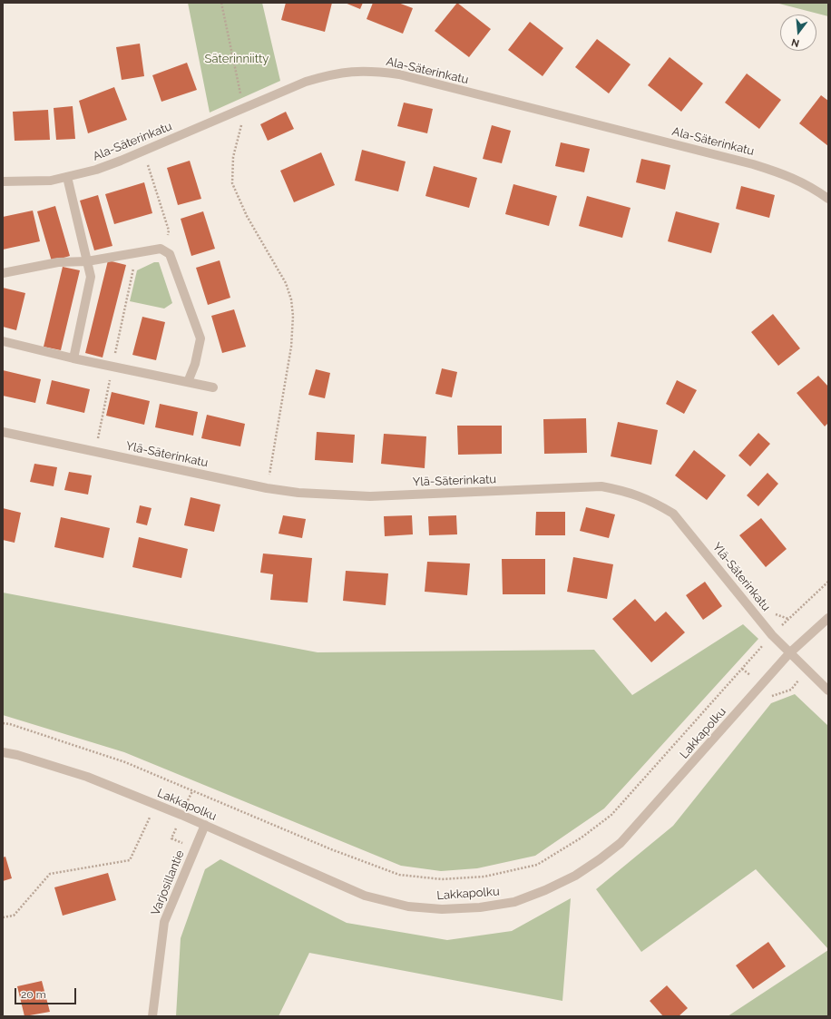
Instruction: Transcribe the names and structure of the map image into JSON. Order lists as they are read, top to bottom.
{
  "streets": {
    "street": [
      "Ala-Säterinkatu",
      "Ylä-Säterinkatu",
      "Lakkapolku",
      "Varjosillantie"
    ]
  },
  "crossings": [
    ["Ylä-Säterinkatu", "Lakkapolku"],
    ["Lakkapolku", "Varjosillantie"]
  ],
  "parks": ["Säterinniitty"],
  "scale_bar": "20 m",
  "north": "bottom"
}
